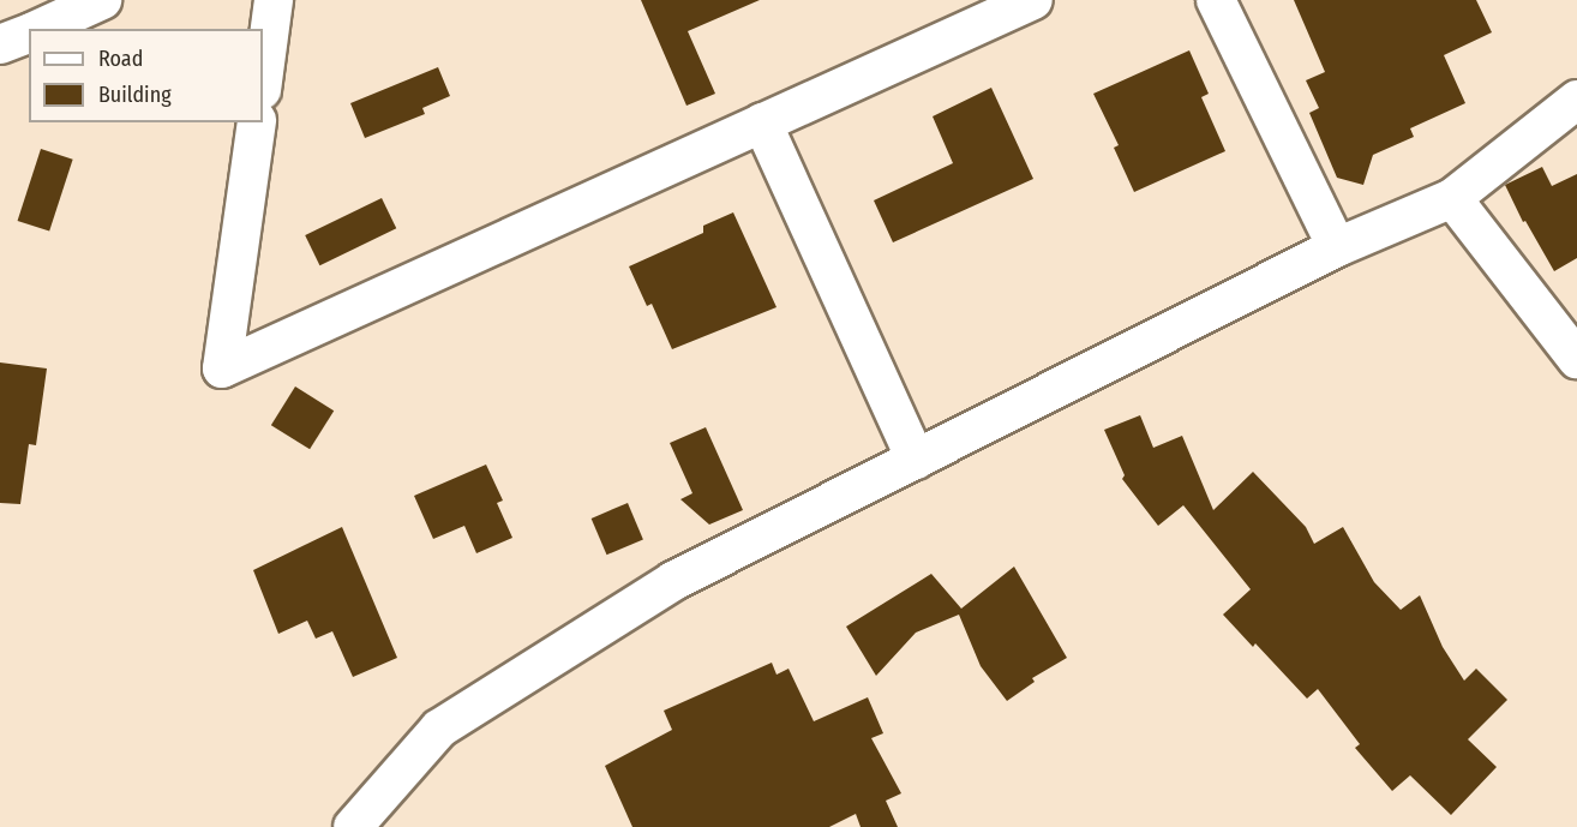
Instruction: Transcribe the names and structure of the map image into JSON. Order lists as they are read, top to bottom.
{
  "legend": ["Road", "Building"]
}
